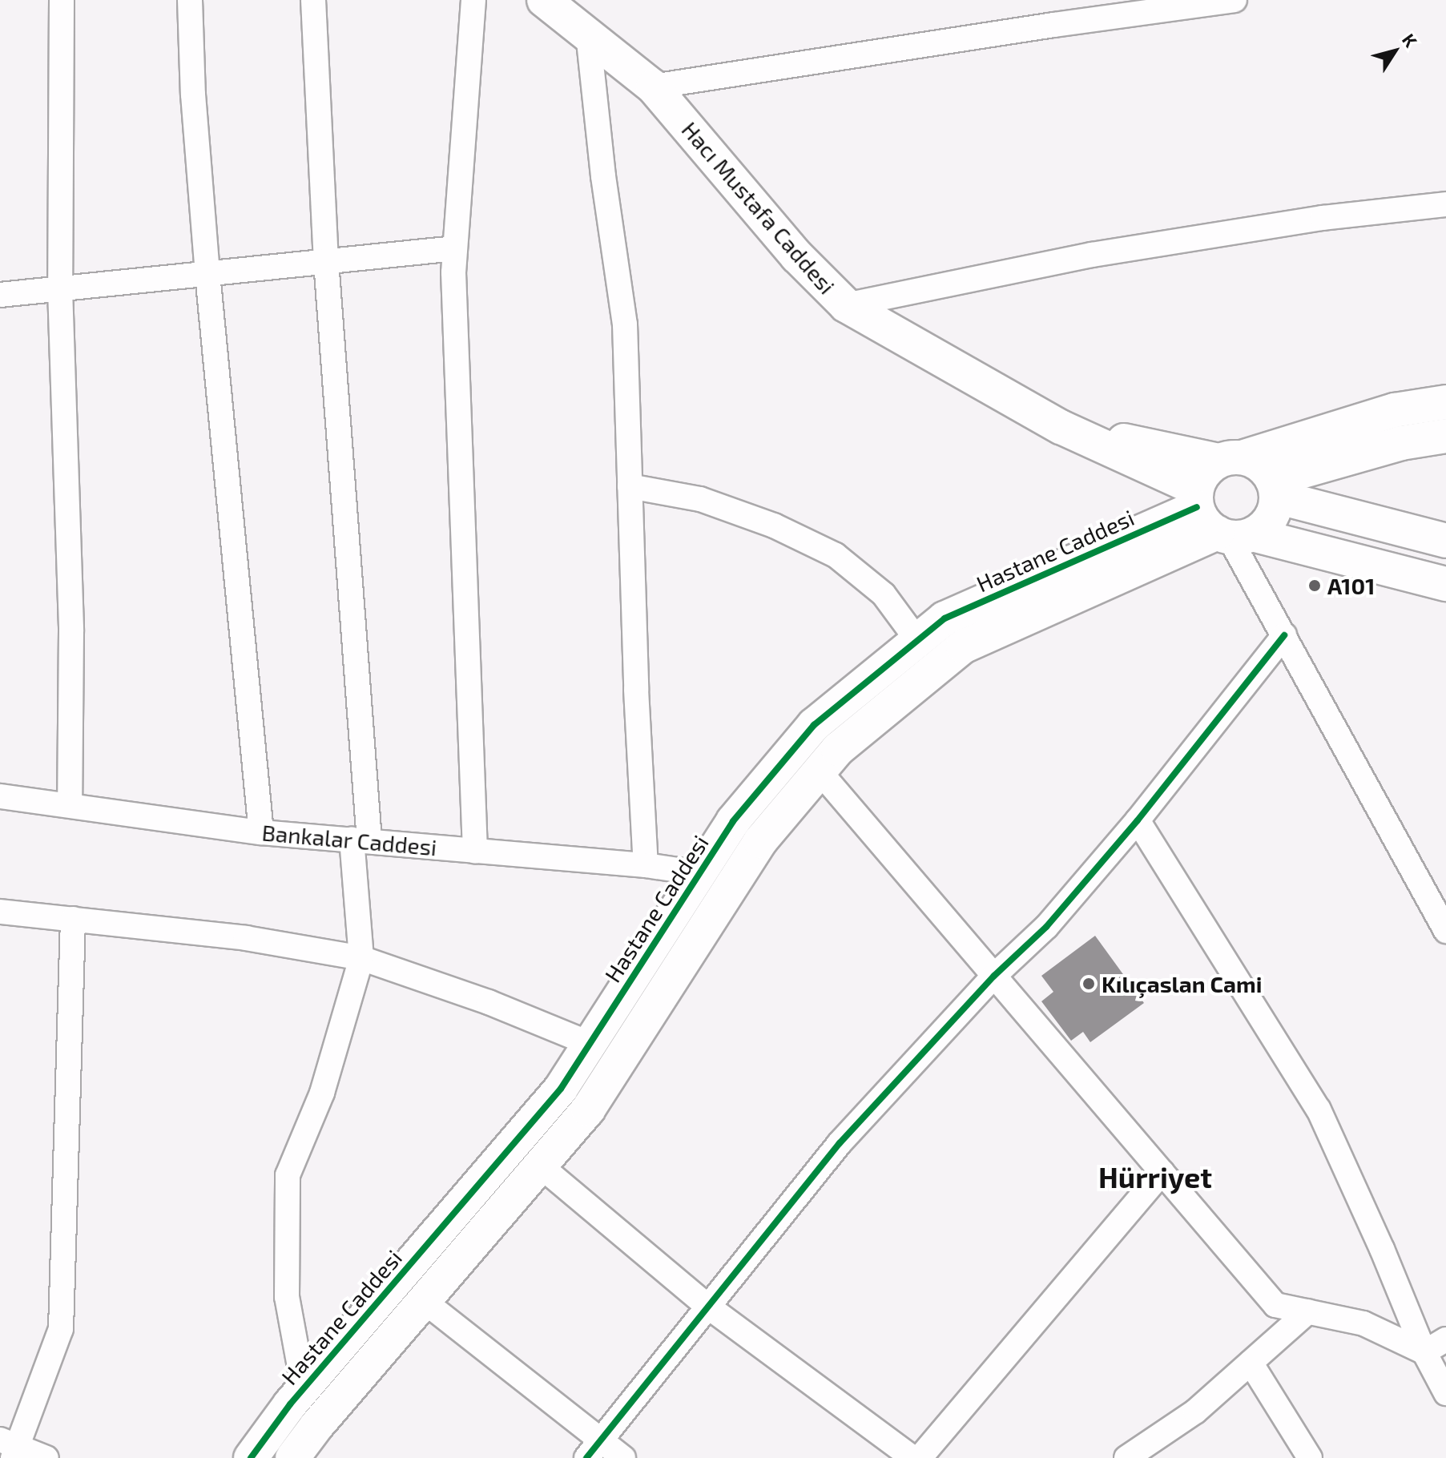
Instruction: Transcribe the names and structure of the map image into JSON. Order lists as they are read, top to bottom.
{
  "streets": {
    "street": ["Hacı Mustafa Caddesi", "Hastane Caddesi", "Bankalar Caddesi"]
  },
  "crossings": [
    ["Hastane Caddesi", "Bankalar Caddesi"]
  ],
  "districts": ["Hürriyet"],
  "places": ["A101", "Kılıçaslan Cami"],
  "north": "top right"
}
